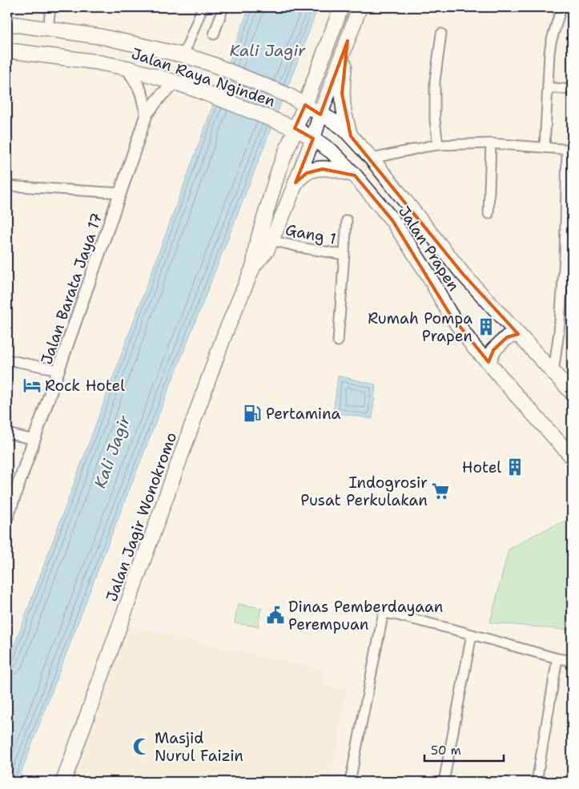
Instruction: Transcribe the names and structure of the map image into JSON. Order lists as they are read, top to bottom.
{
  "streets": {
    "main road": ["Jalan Raya Nginden", "Jalan Prapen", "Jalan Jagir Wonokromo"],
    "street": ["Gang 1", "Jalan Barata Jaya 17"]
  },
  "crossings": [
    ["Jalan Raya Nginden", "Jalan Prapen"],
    ["Jalan Raya Nginden", "Jalan Barata Jaya 17"],
    ["Jalan Raya Nginden", "Jalan Jagir Wonokromo"],
    ["Gang 1", "Jalan Jagir Wonokromo"],
    ["Jalan Prapen", "Jalan Jagir Wonokromo"]
  ],
  "water": ["Kali Jagir"],
  "places": {
    "building": ["Rumah Pompa Prapen", "Hotel"],
    "hotel": ["Rock Hotel"],
    "fuel station": ["Pertamina"],
    "supermarket": ["Indogrosir Pusat Perkulakan"],
    "public building": ["Dinas Pemberdayaan Perempuan"],
    "mosque": ["Masjid Nurul Faizin"]
  },
  "scale_bar": "50 m"
}
